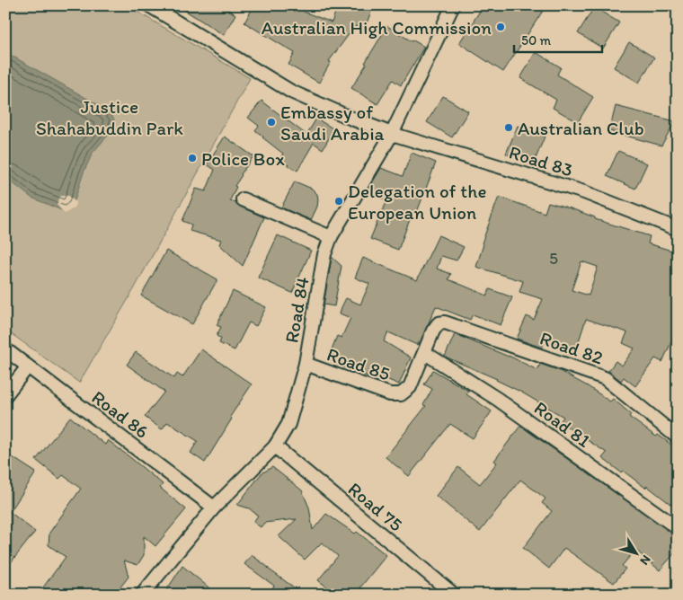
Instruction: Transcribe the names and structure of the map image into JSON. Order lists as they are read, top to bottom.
{
  "streets": {
    "street": [
      "Road 83",
      "Road 84",
      "Road 82",
      "Road 85",
      "Road 86",
      "Road 81",
      "Road 75"
    ]
  },
  "crossings": [
    ["Road 83", "Road 84"],
    ["Road 84", "Road 85"],
    ["Road 84", "Road 86"],
    ["Road 84", "Road 75"],
    ["Road 82", "Road 85"],
    ["Road 85", "Road 81"]
  ],
  "parks": ["Justice Shahabuddin Park"],
  "places": [
    "Australian High Commission",
    "Embassy of Saudi Arabia",
    "Australian Club",
    "Police Box",
    "Delegation of the European Union"
  ],
  "house_numbers": ["5"],
  "scale_bar": "50 m",
  "north": "bottom right"
}
